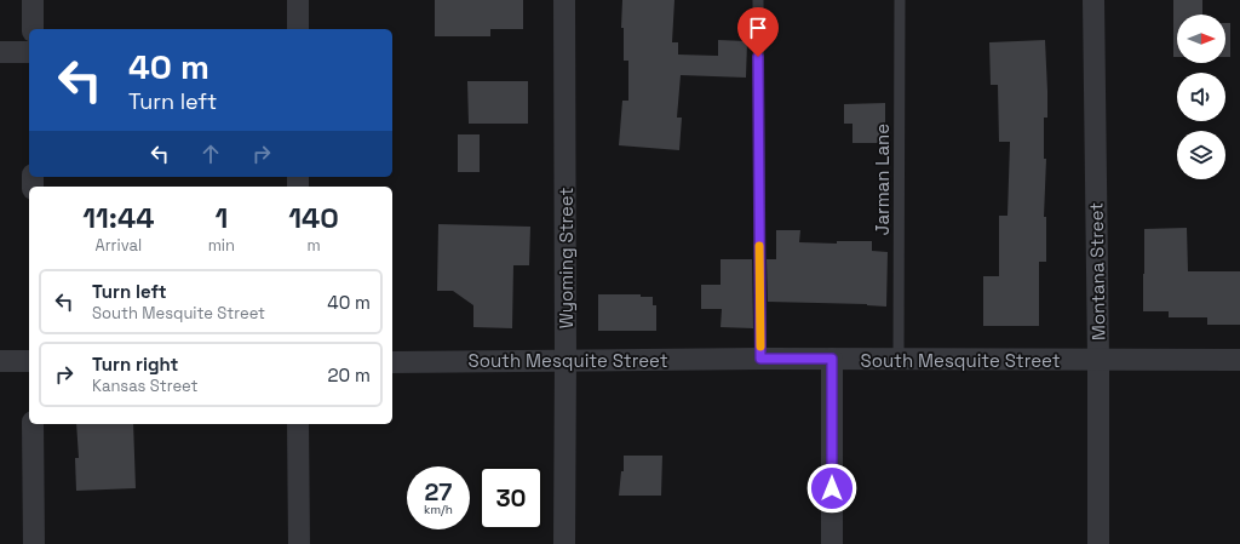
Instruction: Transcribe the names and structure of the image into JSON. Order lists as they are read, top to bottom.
{
  "streets": {
    "street": ["Wyoming Street", "Montana Street", "South Mesquite Street"],
    "lane": ["Jarman Lane"]
  },
  "crossings": [
    ["Jarman Lane", "South Mesquite Street"],
    ["Wyoming Street", "South Mesquite Street"],
    ["Montana Street", "South Mesquite Street"]
  ],
  "north": "right",
  "page": {
    "turn": ["40 m", "Turn left"],
    "eta": [
      "11:44",
      "Arrival",
      "1",
      "min",
      "140",
      "m"
    ],
    "list": [
      {
        "name": "Turn left",
        "note": "South Mesquite Street",
        "value": "40 m"
      },
      {
        "name": "Turn right",
        "note": "Kansas Street",
        "value": "20 m"
      }
    ],
    "speed": "27 km/h",
    "limit": "30"
  }
}
